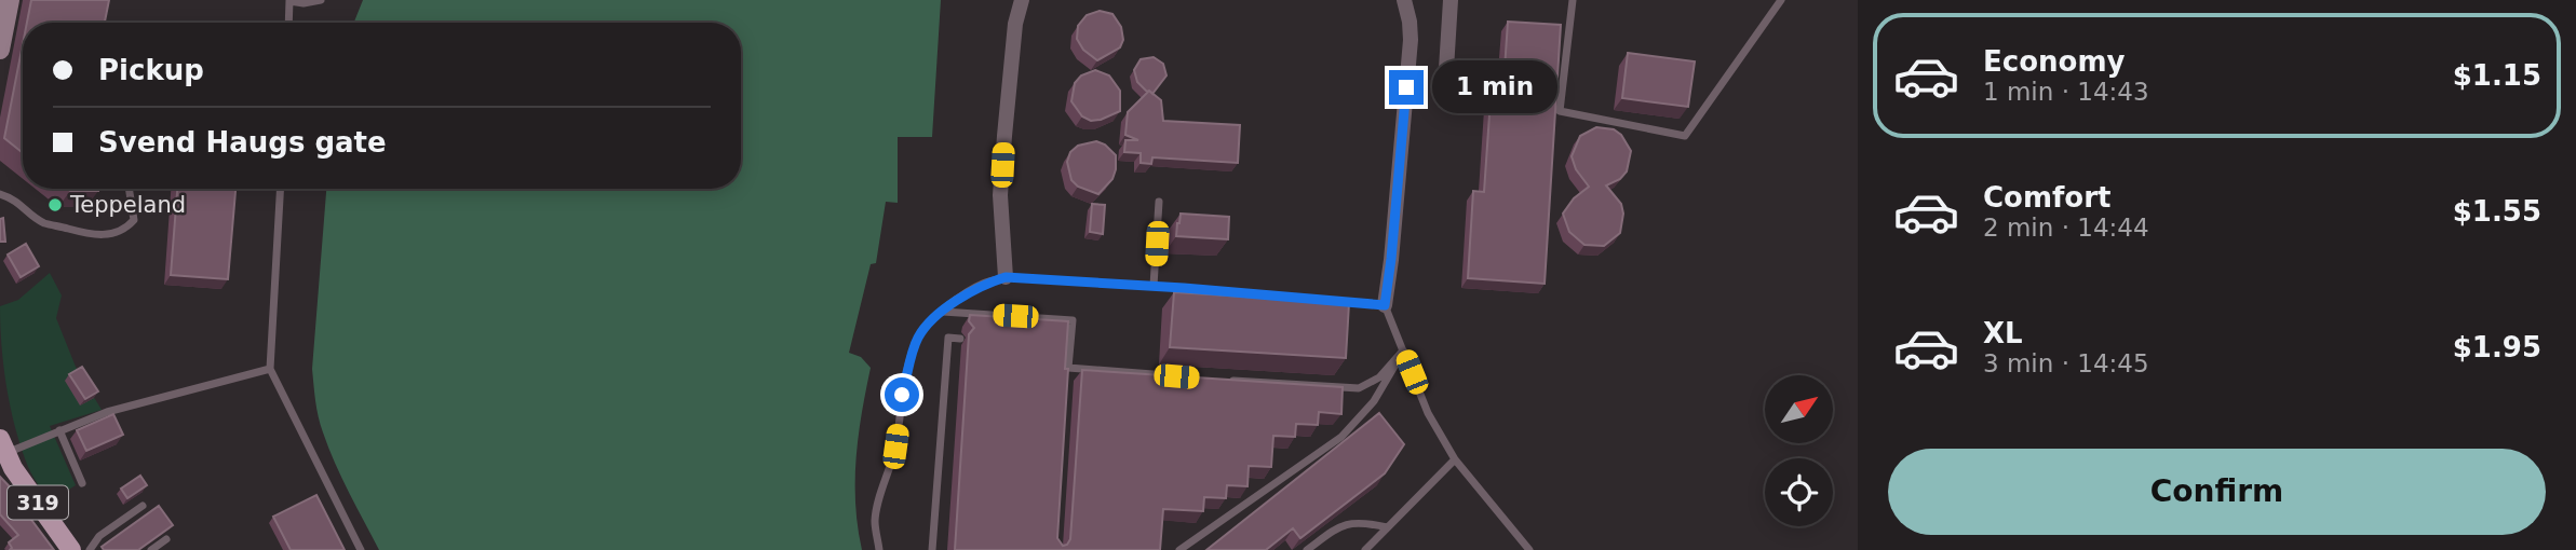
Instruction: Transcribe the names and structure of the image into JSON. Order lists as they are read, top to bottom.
{
  "streets": {
    "main road": ["319"]
  },
  "places": ["Teppeland"],
  "north": "top right",
  "page": {
    "list": [
      {
        "name": "Economy",
        "note": "1 min · 14:43",
        "value": "$1.15"
      },
      {
        "name": "Comfort",
        "note": "2 min · 14:44",
        "value": "$1.55"
      },
      {
        "name": "XL",
        "note": "3 min · 14:45",
        "value": "$1.95"
      }
    ],
    "banner": ["Pickup", "Svend Haugs gate"],
    "bubble": "1 min",
    "buttons": "Confirm"
  }
}
